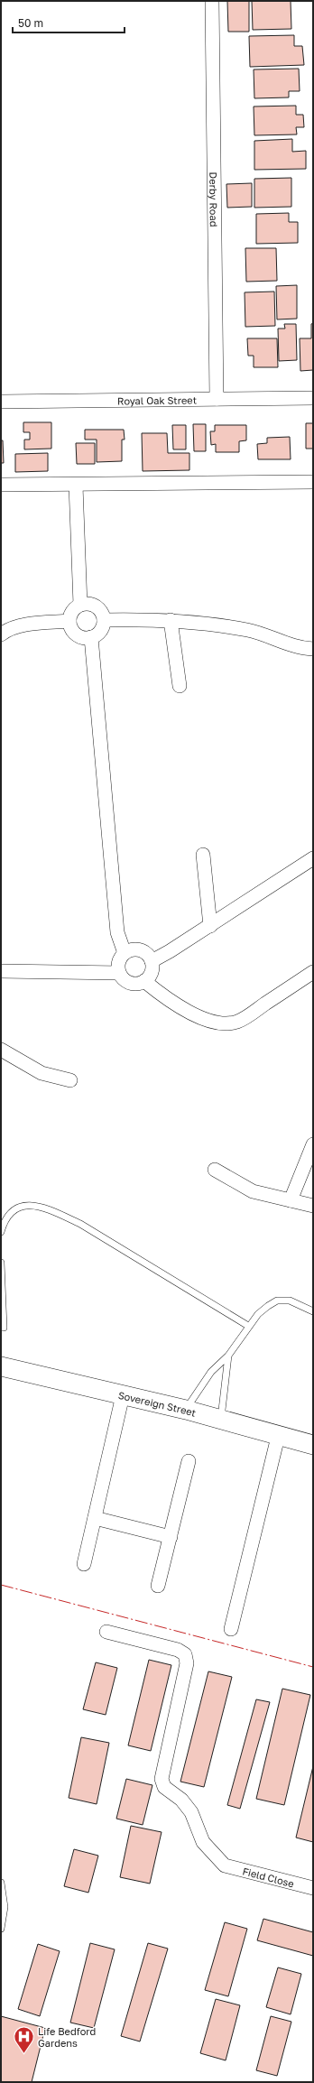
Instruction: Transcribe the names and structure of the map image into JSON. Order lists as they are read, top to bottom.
{
  "streets": {
    "street": [
      "Derby Road",
      "Royal Oak Street",
      "Sovereign Street",
      "Field Close"
    ]
  },
  "crossings": [
    ["Derby Road", "Royal Oak Street"]
  ],
  "places": {
    "hospital": ["Life Bedford Gardens"]
  },
  "scale_bar": "50 m"
}
